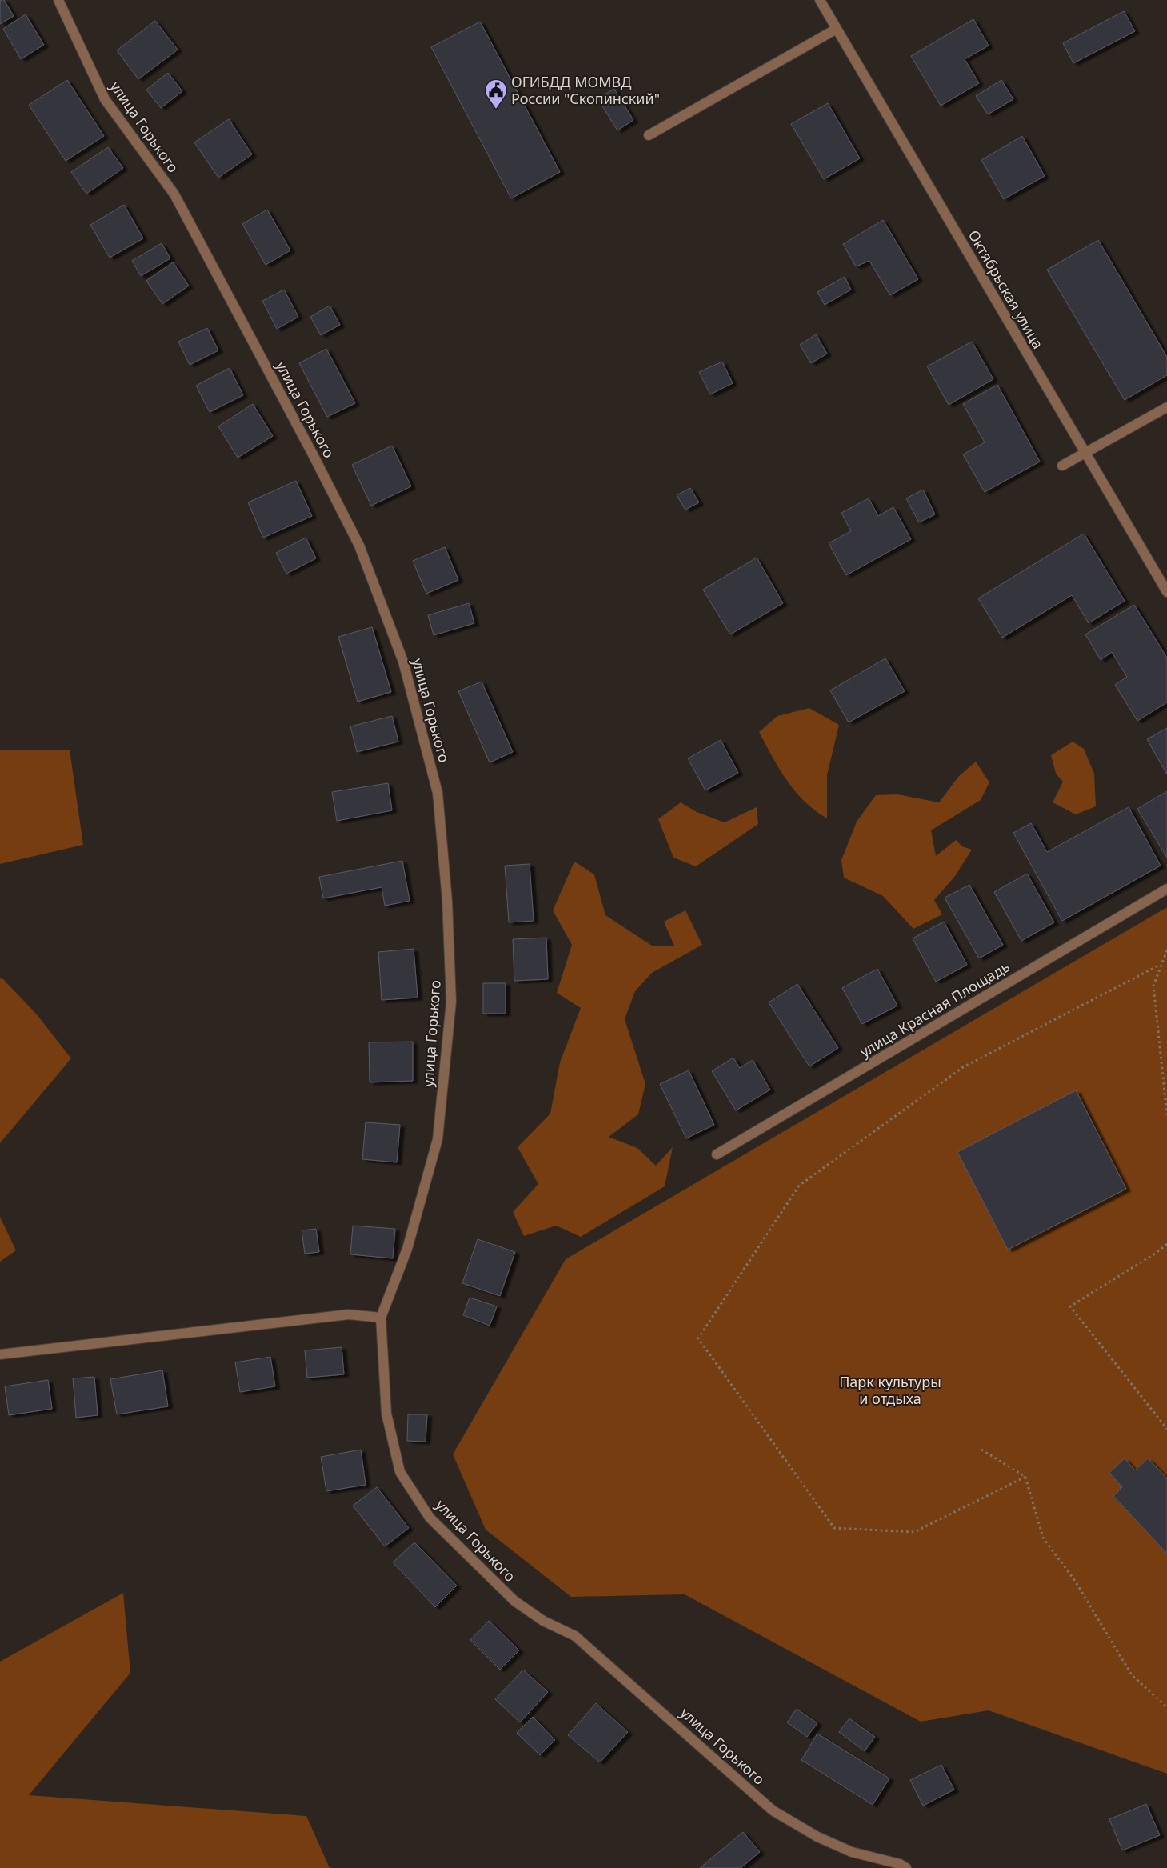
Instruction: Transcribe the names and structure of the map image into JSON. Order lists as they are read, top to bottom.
{
  "streets": {
    "street": ["улица Горького", "Октябрьская улица", "улица Красная Площадь"]
  },
  "parks": ["Парк культуры и отдыха"],
  "places": {
    "public building": ["ОГИБДД МОМВД России \"Скопинский\""]
  }
}
